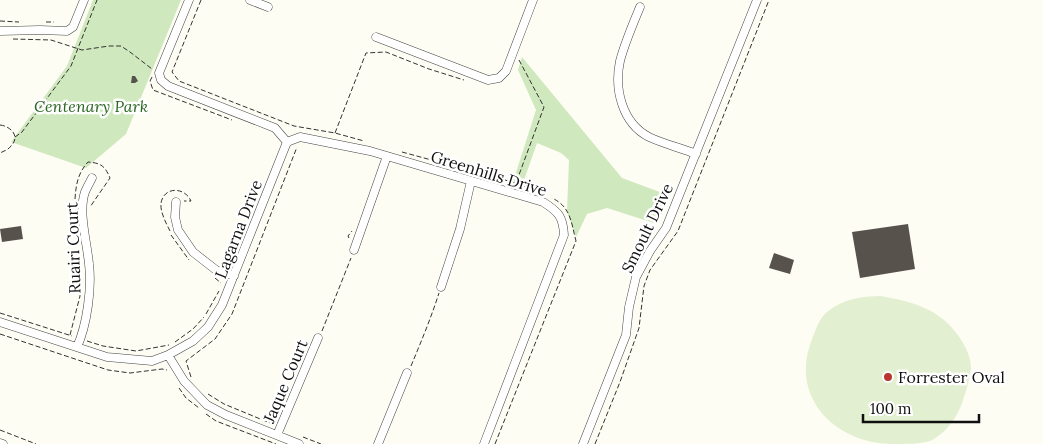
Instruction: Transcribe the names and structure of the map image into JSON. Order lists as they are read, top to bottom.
{
  "streets": {
    "street": [
      "Greenhills Drive",
      "Smoult Drive",
      "Lagarna Drive",
      "Ruairi Court",
      "Jaque Court"
    ]
  },
  "crossings": [
    ["Greenhills Drive", "Lagarna Drive"],
    ["Lagarna Drive", "Ruairi Court"]
  ],
  "parks": ["Centenary Park"],
  "places": ["Forrester Oval"],
  "scale_bar": "100 m"
}
